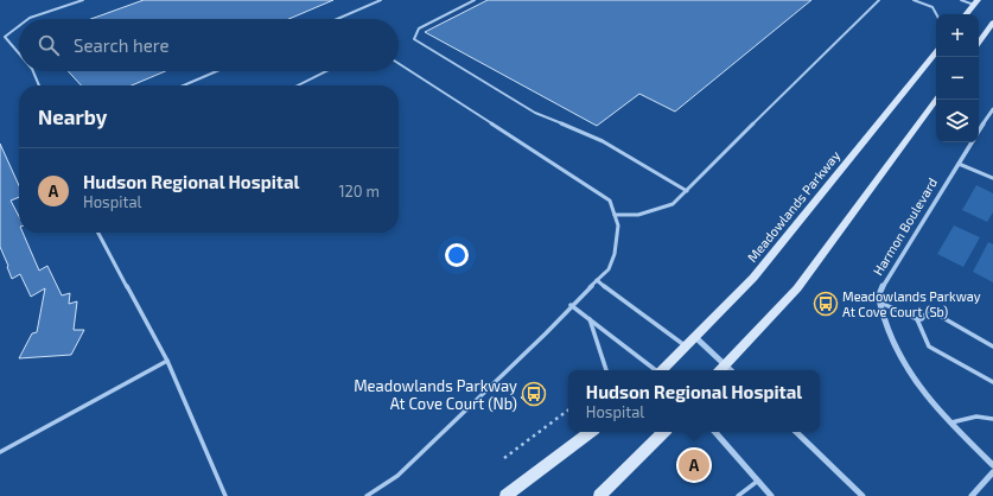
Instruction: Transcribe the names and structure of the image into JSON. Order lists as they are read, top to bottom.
{
  "streets": {
    "main road": ["Meadowlands Parkway"],
    "street": ["Harmon Boulevard"]
  },
  "places": {
    "bus stop": ["Meadowlands Parkway At Cove Court (Sb)", "Meadowlands Parkway At Cove Court (Nb)"]
  },
  "page": {
    "map_buttons": ["+", "−"],
    "search": "Search here",
    "heading": "Nearby",
    "list": [
      {
        "mark": "A",
        "name": "Hudson Regional Hospital",
        "note": "Hospital",
        "value": "120 m"
      }
    ],
    "popup": ["Hudson Regional Hospital", "Hospital"],
    "pins": "A"
  }
}
